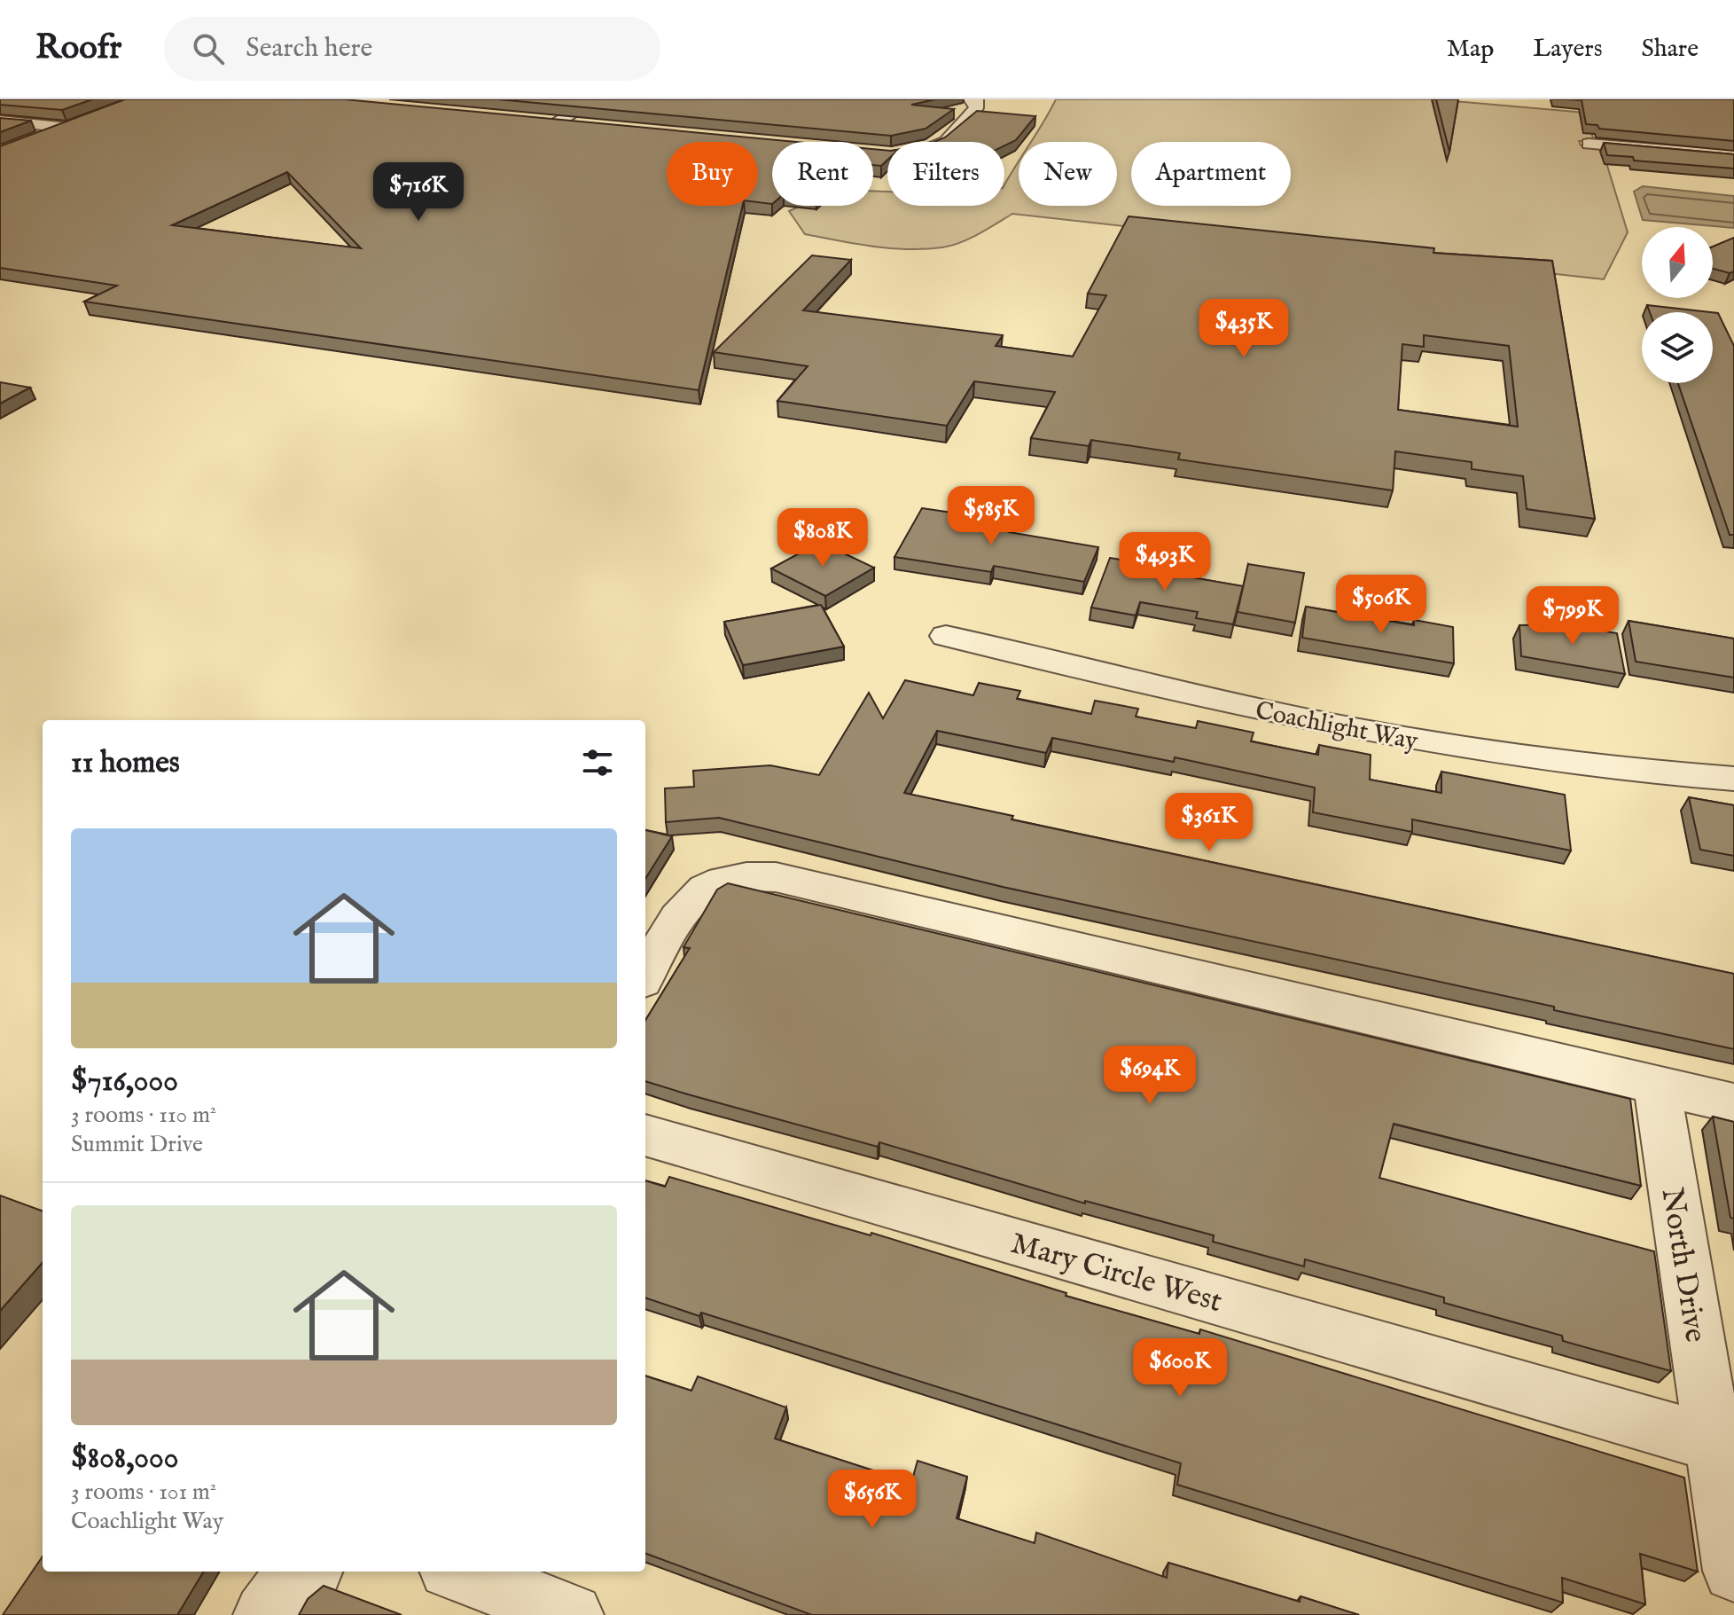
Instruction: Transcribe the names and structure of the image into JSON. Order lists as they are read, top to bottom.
{
  "streets": {
    "street": ["Coachlight Way", "North Drive", "Mary Circle West"]
  },
  "crossings": [
    ["North Drive", "Mary Circle West"]
  ],
  "north": "top",
  "page": {
    "header": "Roofr",
    "search": "Search here",
    "nav": ["Map", "Layers", "Share"],
    "chip": [
      "Buy",
      "Rent",
      "Filters",
      "New",
      "Apartment"
    ],
    "price": [
      "$716K",
      "$435K",
      "$585K",
      "$808K",
      "$493K",
      "$506K",
      "$799K",
      "$361K",
      "$694K",
      "$600K",
      "$656K"
    ],
    "heading": "11 homes",
    "list": [
      {
        "name": "$716,000",
        "note": "3 rooms · 110 m² · Summit Drive"
      },
      {
        "name": "$808,000",
        "note": "3 rooms · 101 m² · Coachlight Way"
      }
    ]
  }
}
